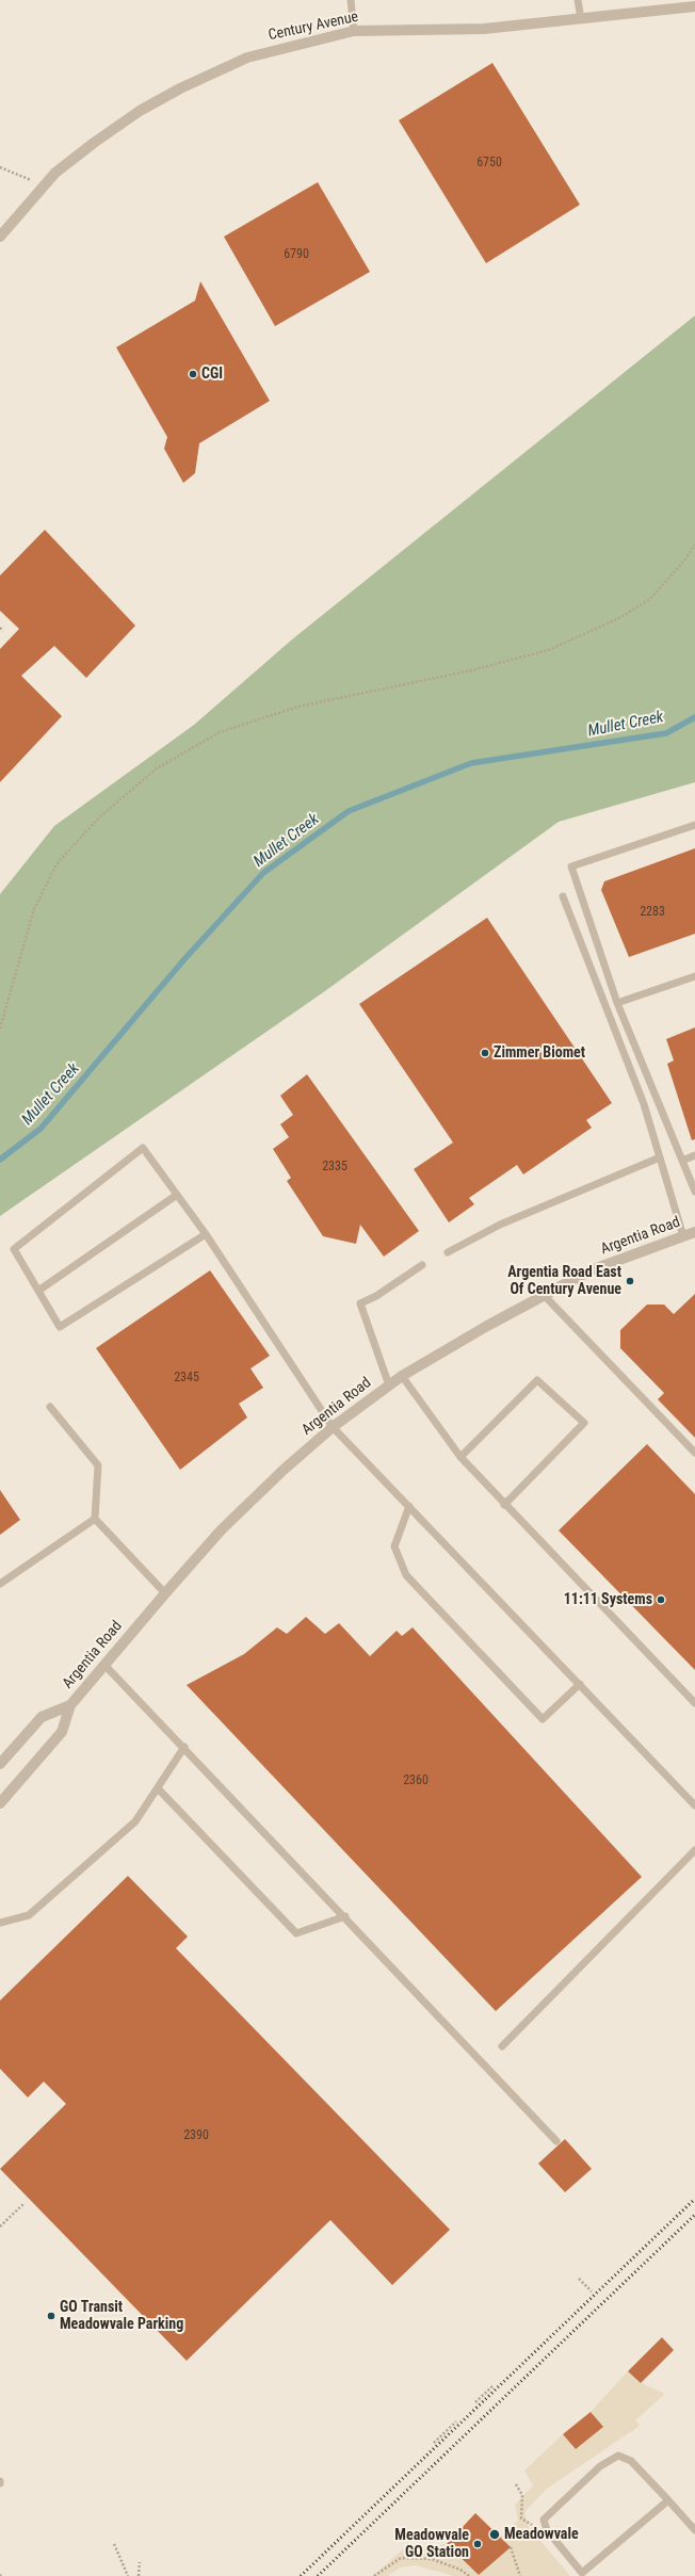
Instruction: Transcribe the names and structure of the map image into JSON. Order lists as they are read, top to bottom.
{
  "streets": {
    "street": ["Century Avenue", "Argentia Road"]
  },
  "water": ["Mullet Creek"],
  "places": [
    "CGI",
    "Zimmer Biomet",
    "Argentia Road East Of Century Avenue",
    "11:11 Systems",
    "GO Transit Meadowvale Parking",
    "Meadowvale",
    "Meadowvale GO Station"
  ],
  "house_numbers": [
    "6750",
    "6790",
    "2283",
    "2335",
    "2345",
    "2360",
    "2390"
  ]
}
